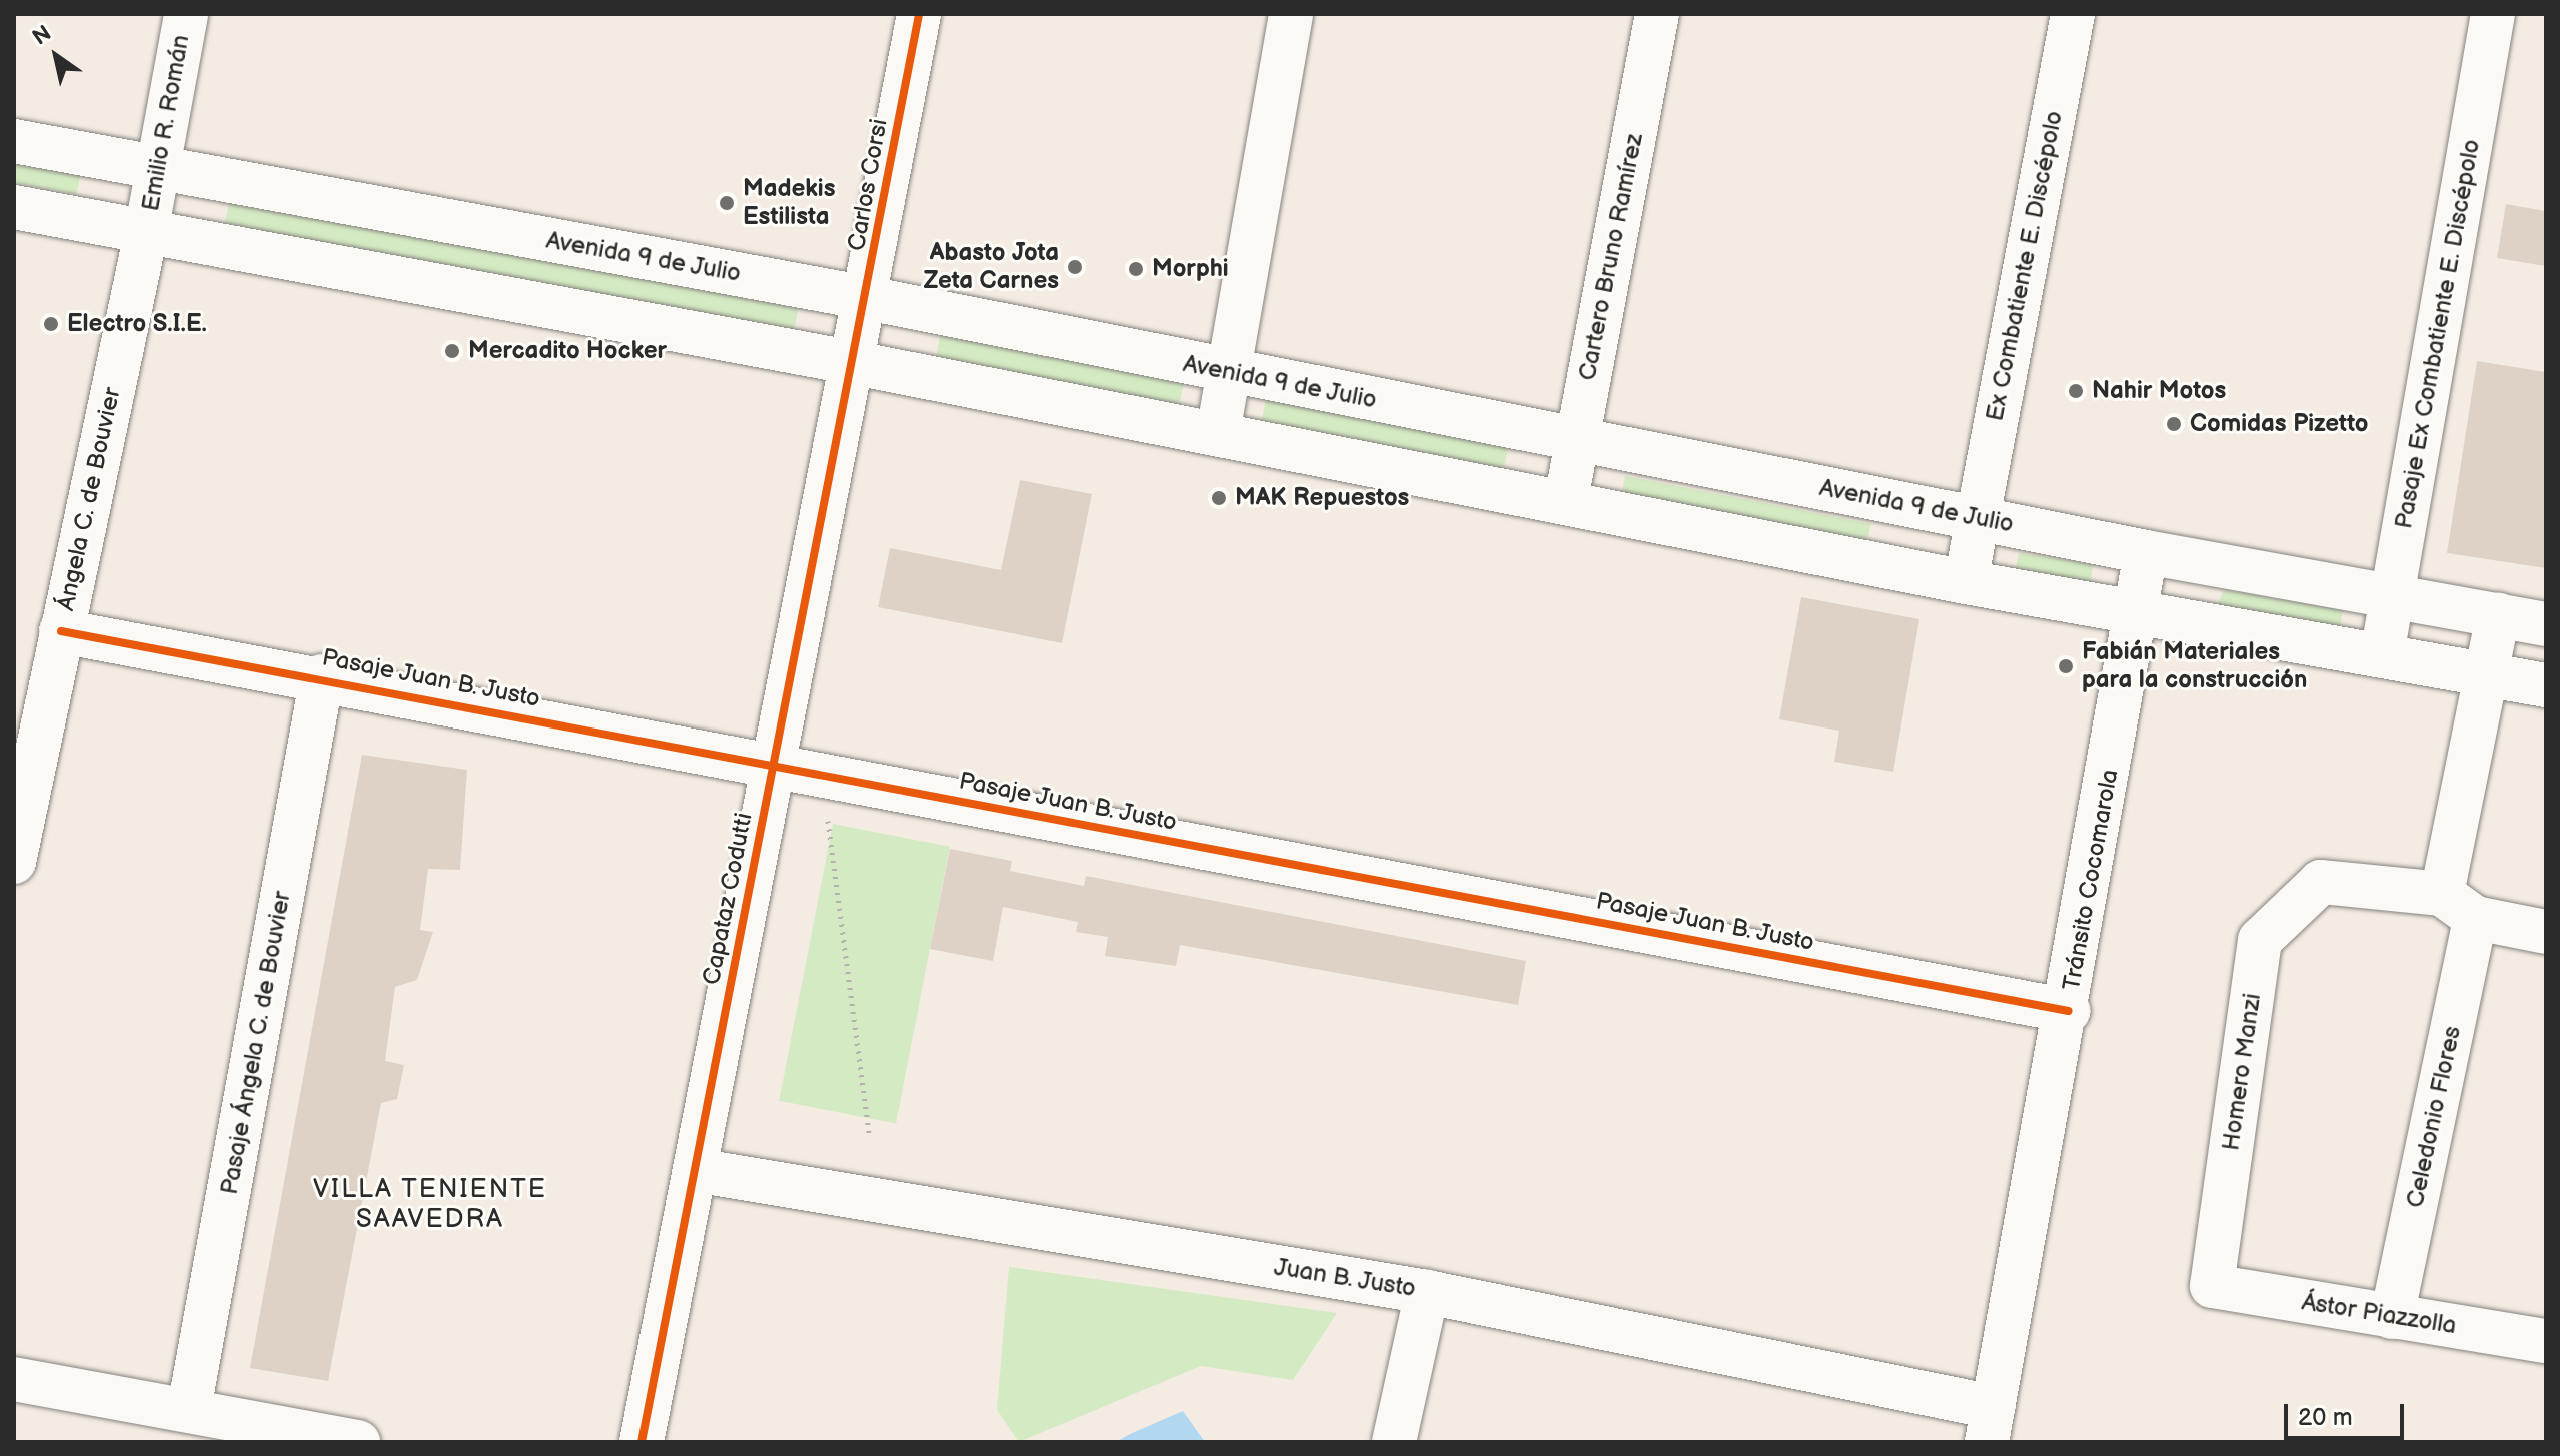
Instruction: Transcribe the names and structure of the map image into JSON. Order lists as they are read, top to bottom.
{
  "streets": {
    "street": [
      "Emilio R. Román",
      "Carlos Corsi",
      "Avenida 9 de Julio",
      "Cartero Bruno Ramírez",
      "Ex Combatiente E. Discépolo",
      "Pasaje Ex Combatiente E. Discépolo",
      "Ángela C. de Bouvier",
      "Pasaje Juan B. Justo",
      "Tránsito Cocomarola",
      "Capataz Codutti",
      "Pasaje Ángela C. de Bouvier",
      "Homero Manzi",
      "Celedonio Flores",
      "Juan B. Justo",
      "Ástor Piazzolla"
    ]
  },
  "crossings": [
    ["Emilio R. Román", "Avenida 9 de Julio"],
    ["Emilio R. Román", "Ángela C. de Bouvier"],
    ["Carlos Corsi", "Avenida 9 de Julio"],
    ["Carlos Corsi", "Capataz Codutti"],
    ["Avenida 9 de Julio", "Cartero Bruno Ramírez"],
    ["Avenida 9 de Julio", "Ex Combatiente E. Discépolo"],
    ["Avenida 9 de Julio", "Pasaje Ex Combatiente E. Discépolo"],
    ["Avenida 9 de Julio", "Tránsito Cocomarola"],
    ["Avenida 9 de Julio", "Celedonio Flores"],
    ["Ángela C. de Bouvier", "Pasaje Juan B. Justo"],
    ["Pasaje Juan B. Justo", "Tránsito Cocomarola"],
    ["Pasaje Juan B. Justo", "Capataz Codutti"],
    ["Pasaje Juan B. Justo", "Pasaje Ángela C. de Bouvier"],
    ["Tránsito Cocomarola", "Juan B. Justo"],
    ["Capataz Codutti", "Juan B. Justo"],
    ["Homero Manzi", "Celedonio Flores"],
    ["Homero Manzi", "Ástor Piazzolla"],
    ["Celedonio Flores", "Ástor Piazzolla"]
  ],
  "districts": ["VILLA TENIENTE SAAVEDRA"],
  "places": [
    "Madekis Estilista",
    "Abasto Jota Zeta Carnes",
    "Morphi",
    "Electro S.I.E.",
    "Mercadito Hocker",
    "Nahir Motos",
    "Comidas Pizetto",
    "MAK Repuestos",
    "Fabián Materiales para la construcción"
  ],
  "scale_bar": "20 m",
  "north": "top left"
}
